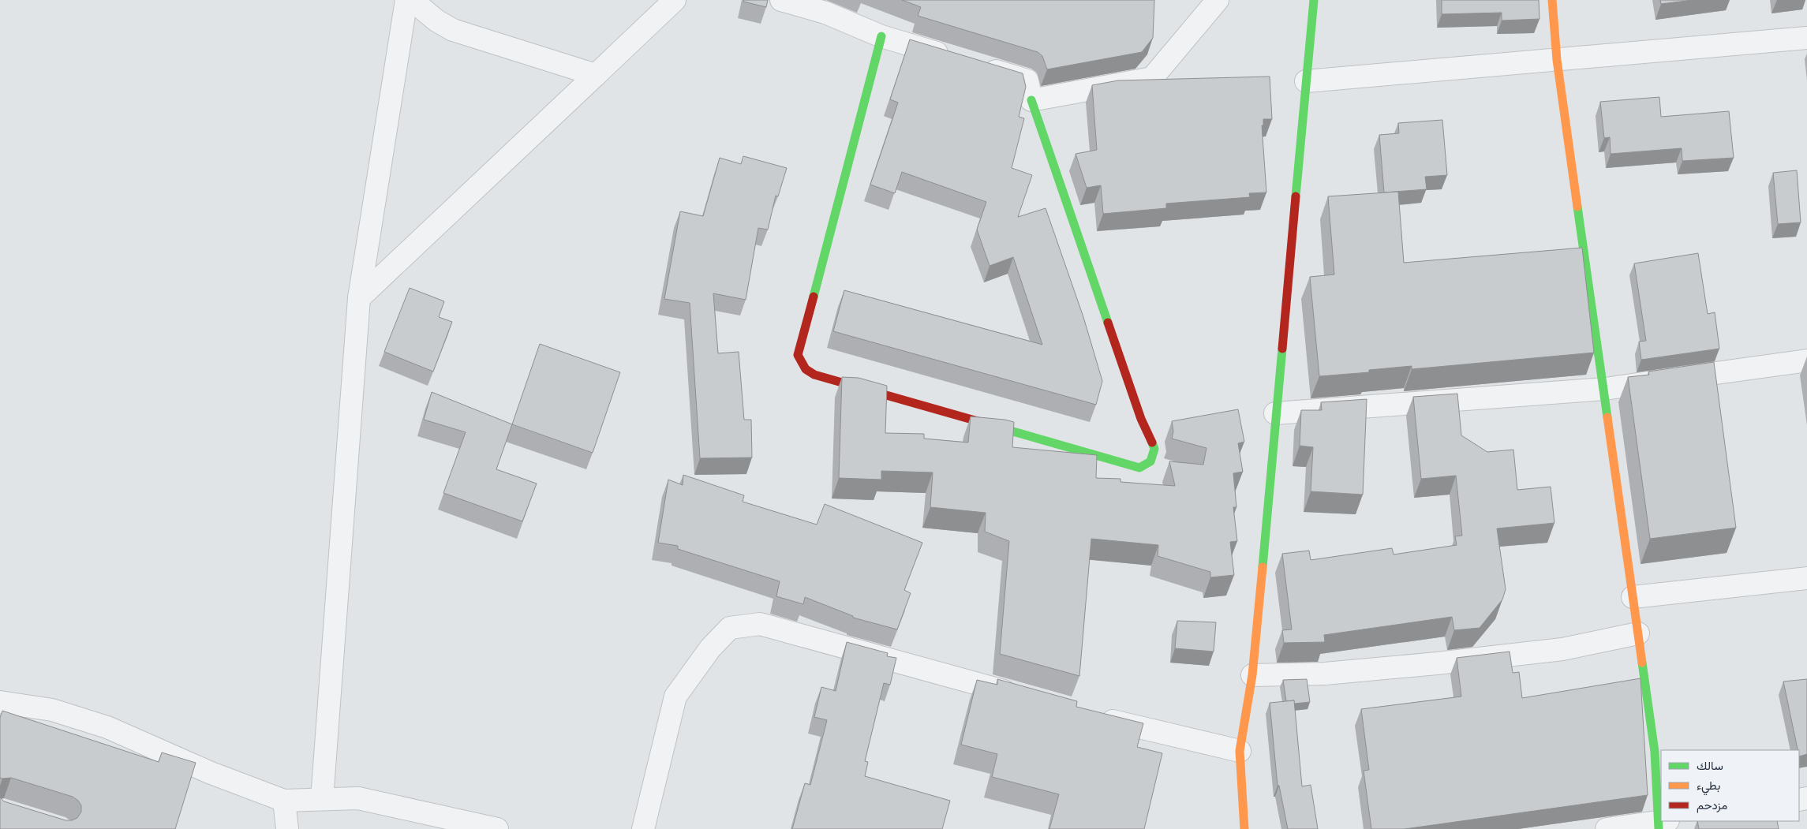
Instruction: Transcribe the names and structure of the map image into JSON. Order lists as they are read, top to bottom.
{
  "legend": ["سالك", "بطيء", "مزدحم"]
}
